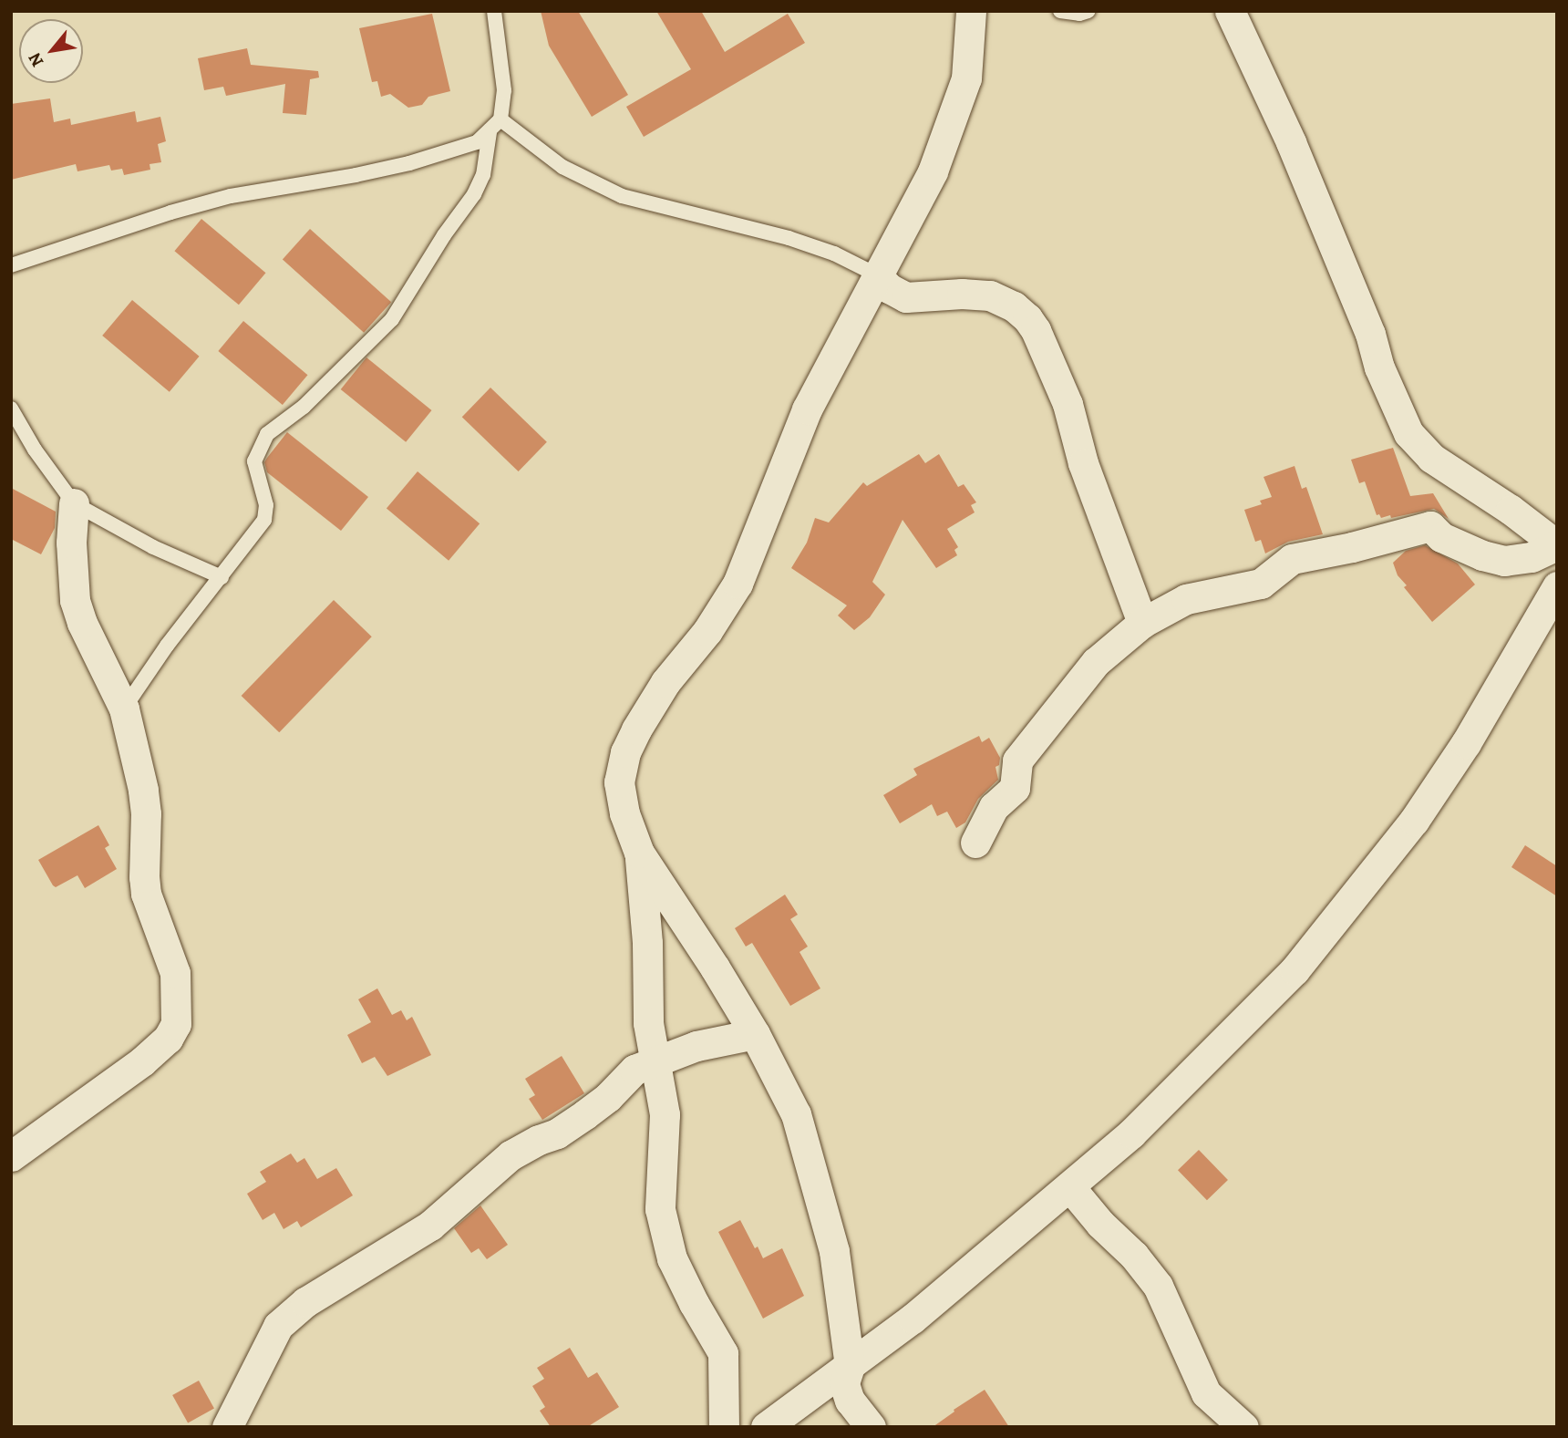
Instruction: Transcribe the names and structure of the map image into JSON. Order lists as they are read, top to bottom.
{
  "north": "bottom left"
}
